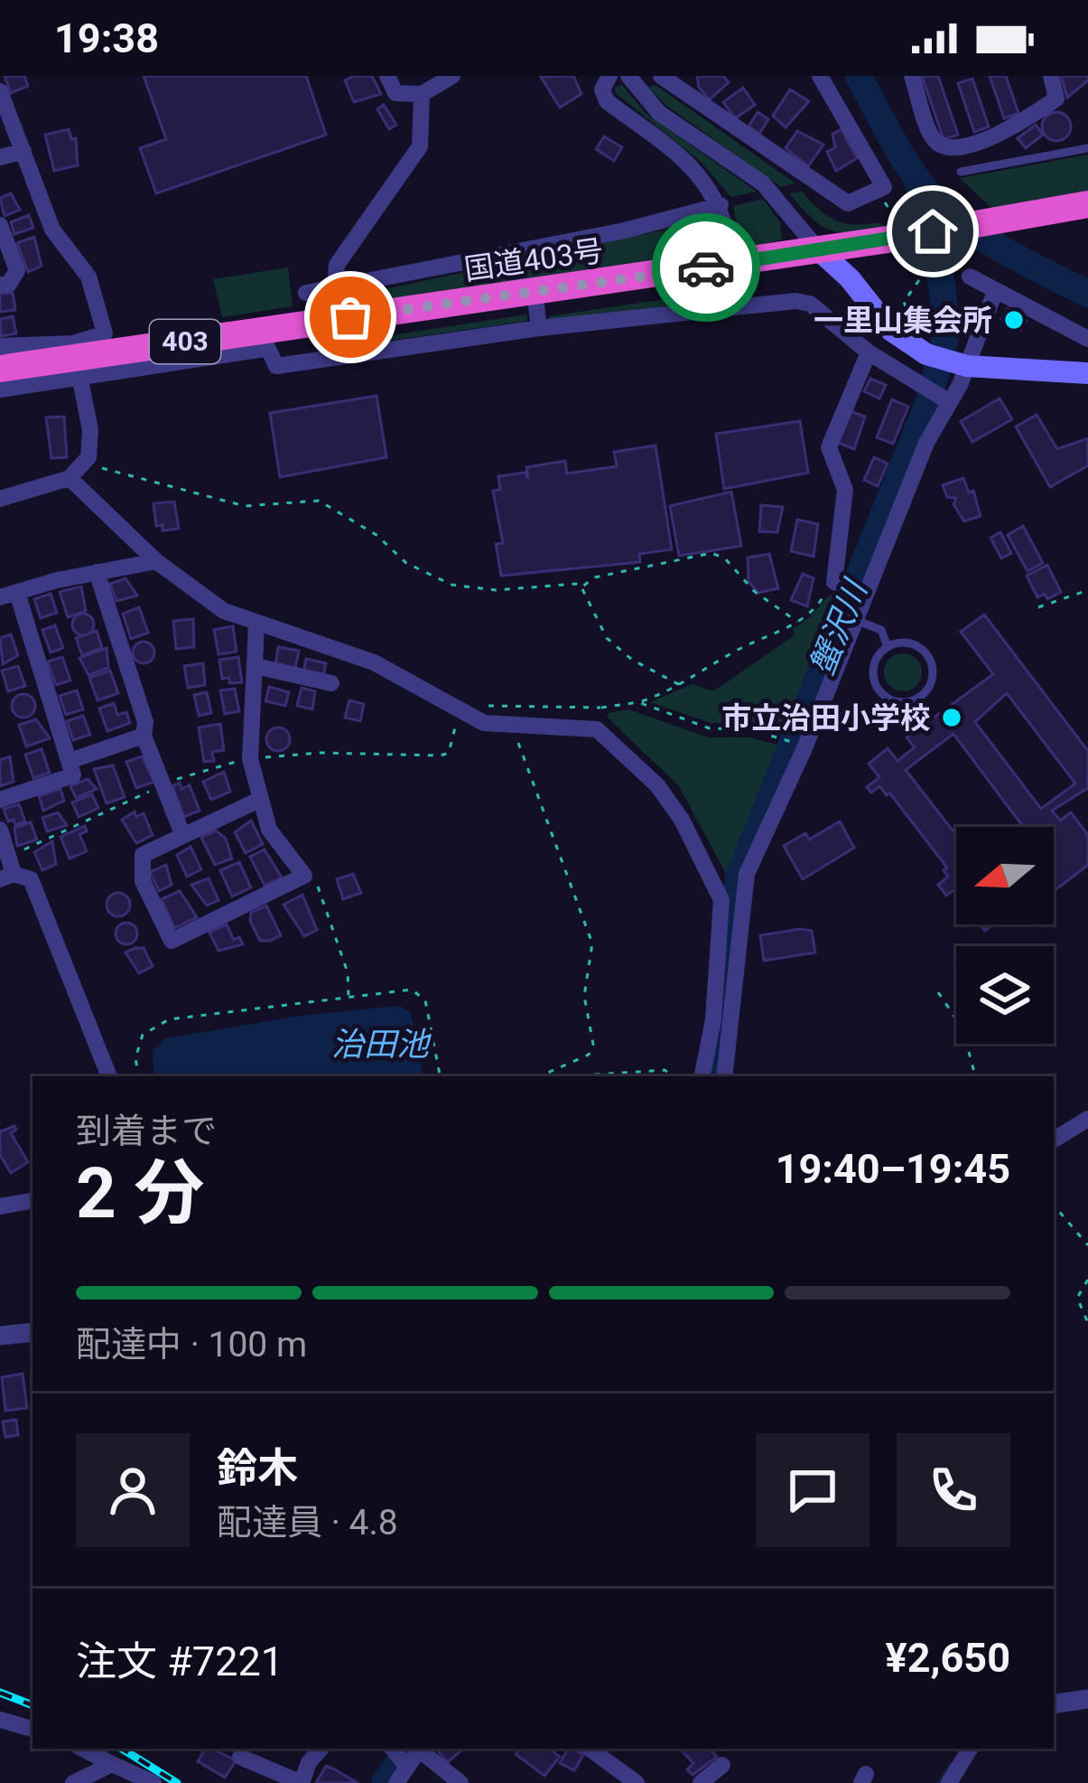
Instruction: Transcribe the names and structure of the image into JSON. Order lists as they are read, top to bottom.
{
  "streets": {
    "highway": ["国道403号", "403"]
  },
  "water": ["蟹沢川", "治田池"],
  "places": ["一里山集会所", "市立治田小学校"],
  "north": "left",
  "page": {
    "status": "19:38",
    "heading": ["2 分", "到着まで", "19:40–19:45"],
    "panel": [
      "鈴木",
      "配達員 · 4.8",
      "注文 #7221",
      "¥2,650"
    ],
    "bar": "配達中 · 100 m"
  }
}
